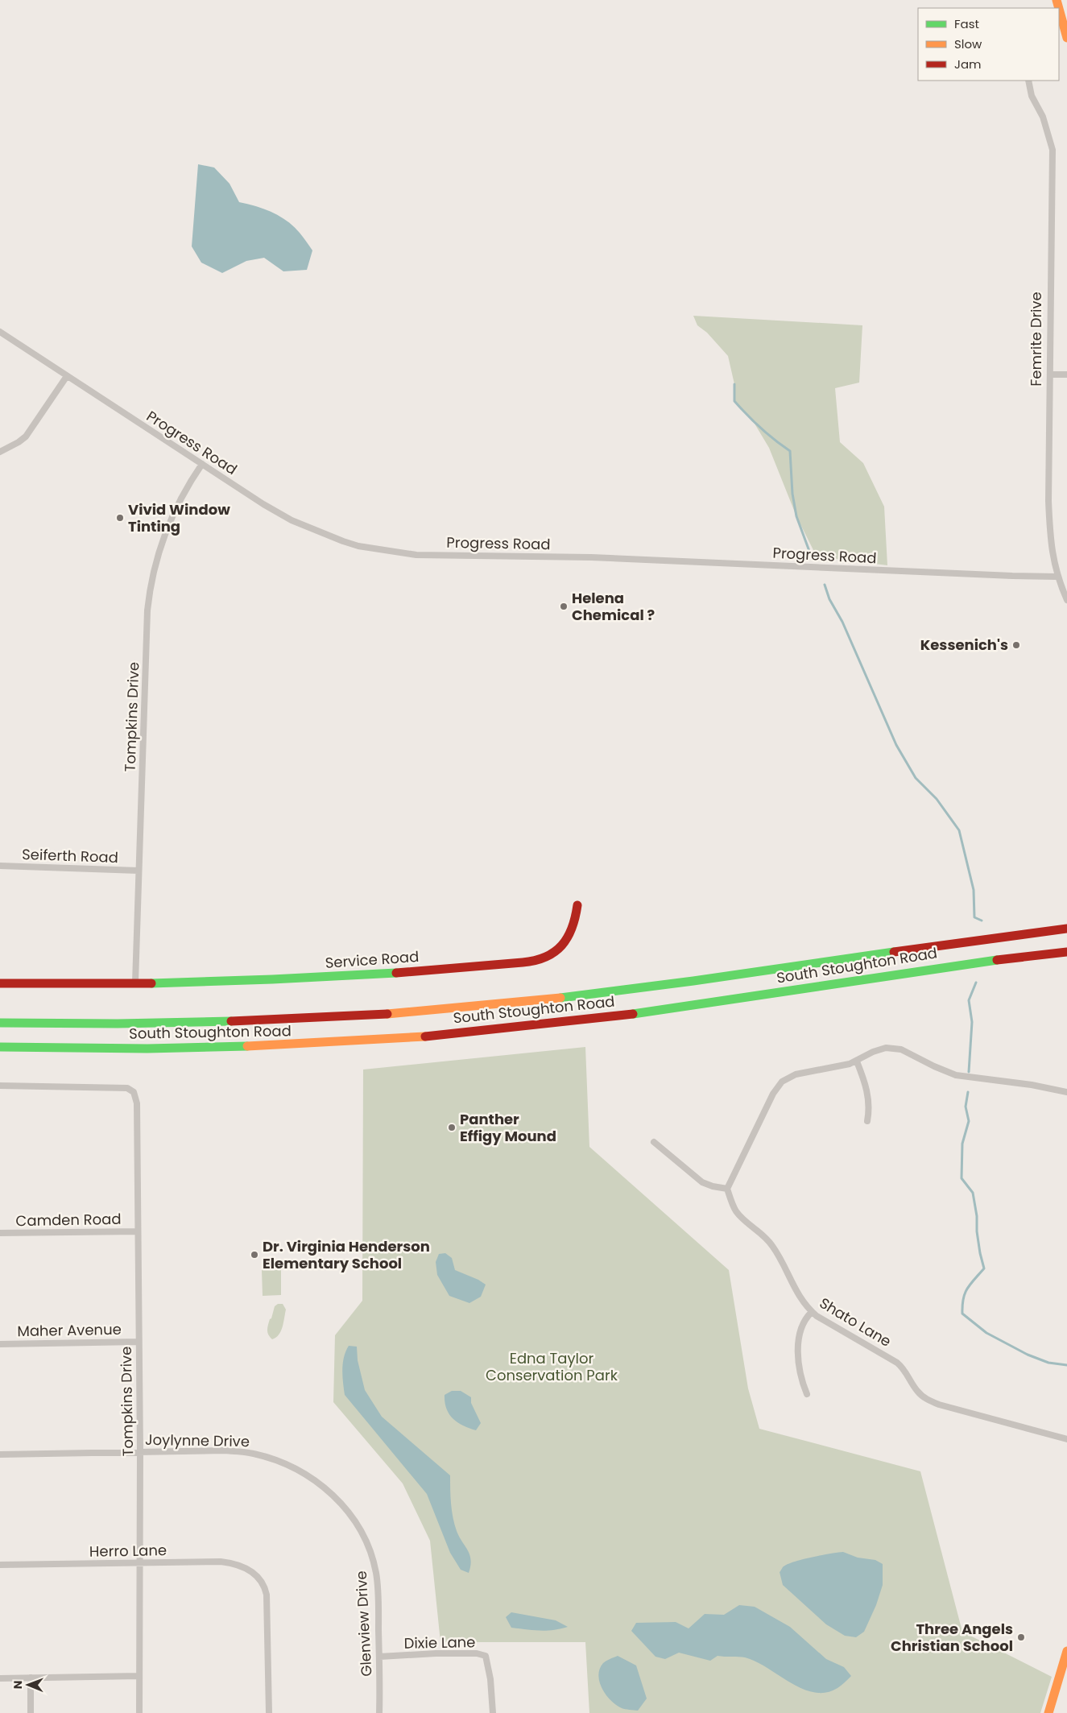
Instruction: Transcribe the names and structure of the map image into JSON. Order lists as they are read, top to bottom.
{
  "streets": {
    "main road": ["Service Road", "South Stoughton Road"],
    "street": [
      "Femrite Drive",
      "Progress Road",
      "Tompkins Drive",
      "Seiferth Road",
      "Camden Road",
      "Shato Lane",
      "Maher Avenue",
      "Joylynne Drive",
      "Herro Lane",
      "Glenview Drive",
      "Dixie Lane"
    ]
  },
  "crossings": [
    ["Femrite Drive", "Progress Road"],
    ["Progress Road", "Tompkins Drive"],
    ["Tompkins Drive", "Seiferth Road"],
    ["Tompkins Drive", "Service Road"],
    ["Tompkins Drive", "Camden Road"],
    ["Tompkins Drive", "Maher Avenue"],
    ["Tompkins Drive", "Joylynne Drive"],
    ["Tompkins Drive", "Herro Lane"],
    ["Joylynne Drive", "Glenview Drive"],
    ["Glenview Drive", "Dixie Lane"]
  ],
  "parks": ["Edna Taylor Conservation Park"],
  "places": [
    "Vivid Window Tinting",
    "Helena Chemical ?",
    "Kessenich's",
    "Panther Effigy Mound",
    "Dr. Virginia Henderson Elementary School",
    "Three Angels Christian School"
  ],
  "legend": ["Fast", "Slow", "Jam"],
  "north": "left"
}
